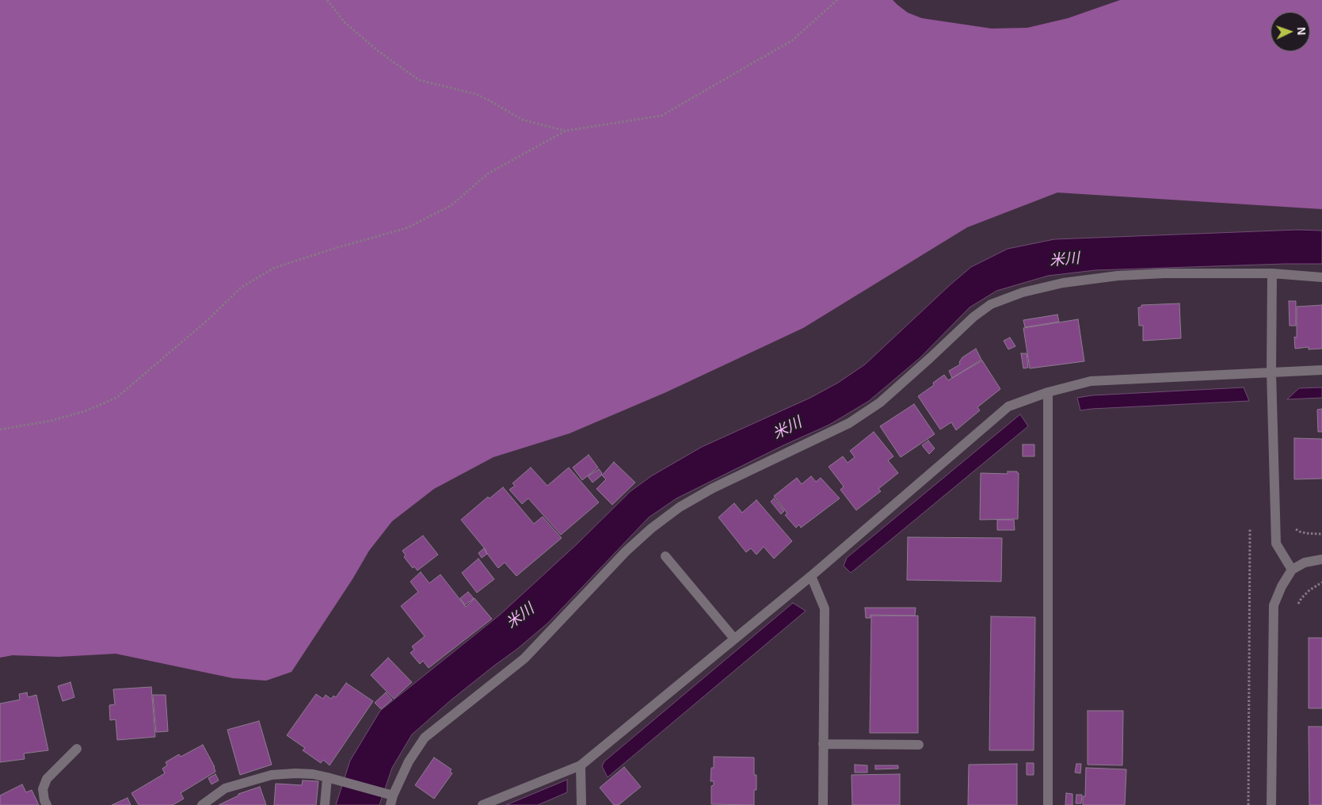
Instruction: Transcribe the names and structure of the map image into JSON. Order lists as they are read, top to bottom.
{
  "water": ["米川"],
  "north": "right"
}
